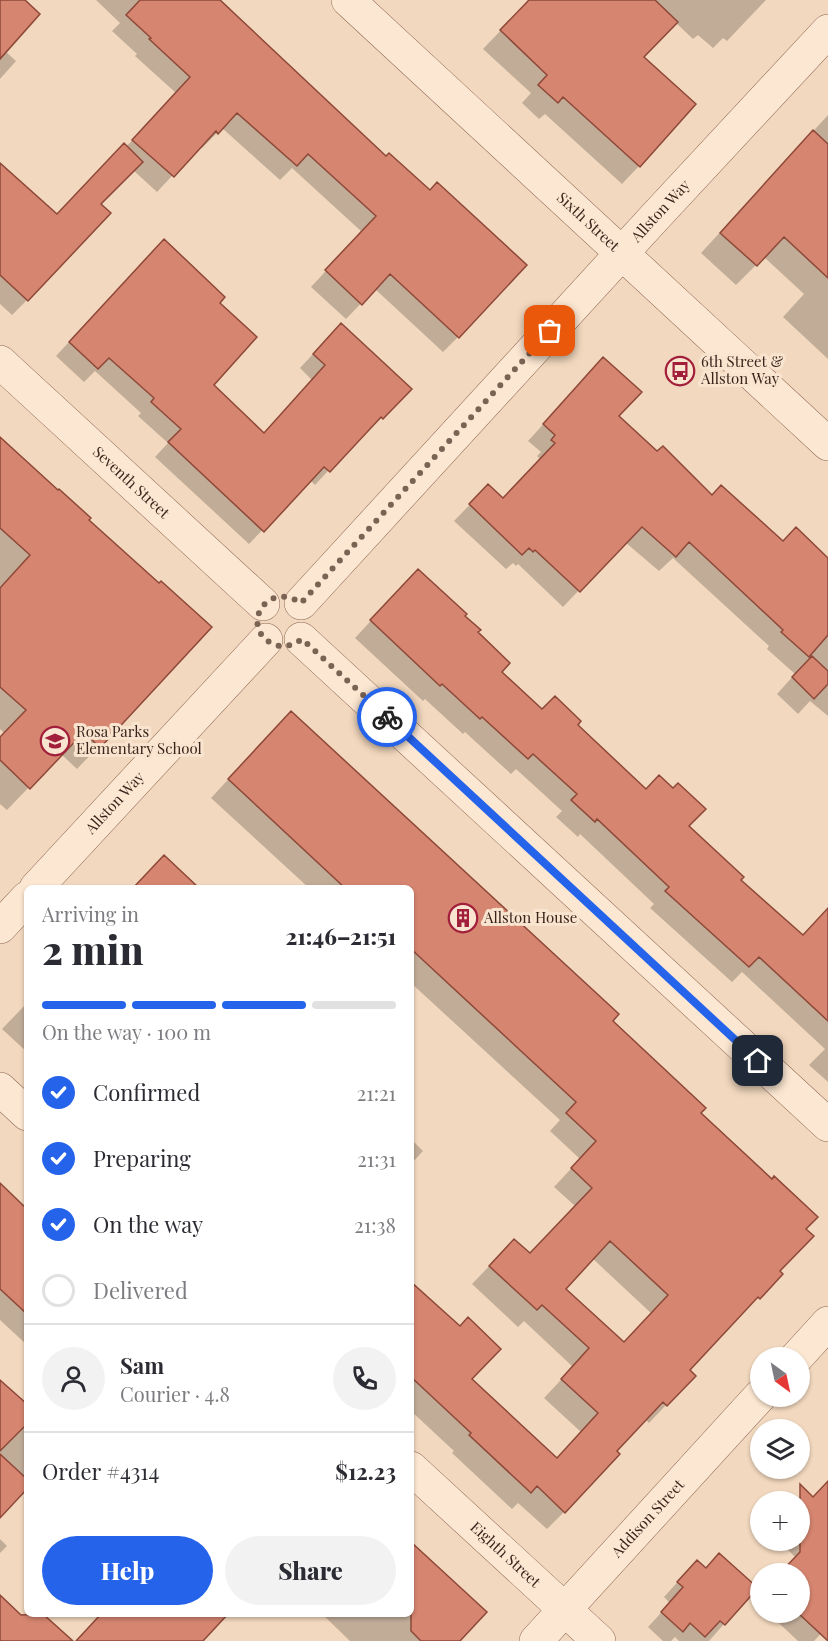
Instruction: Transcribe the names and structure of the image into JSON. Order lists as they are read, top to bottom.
{
  "streets": {
    "street": [
      "Allston Way",
      "Sixth Street",
      "Seventh Street",
      "Addison Street",
      "Eighth Street"
    ]
  },
  "crossings": [
    ["Allston Way", "Sixth Street"],
    ["Allston Way", "Seventh Street"],
    ["Addison Street", "Eighth Street"]
  ],
  "places": {
    "bus stop": ["6th Street & Allston Way"],
    "school or university": ["Rosa Parks Elementary School"],
    "building": ["Allston House"]
  },
  "north": "bottom right",
  "page": {
    "heading": ["2 min", "Arriving in", "21:46–21:51"],
    "panel": [
      "Sam",
      "Courier · 4.8",
      "Order #4314",
      "$12.23"
    ],
    "bar": "On the way · 100 m",
    "list": [
      ["Confirmed", "21:21"],
      ["Preparing", "21:31"],
      ["On the way", "21:38"],
      "Delivered"
    ],
    "map_buttons": ["+", "−"],
    "buttons": ["Help", "Share"]
  }
}
